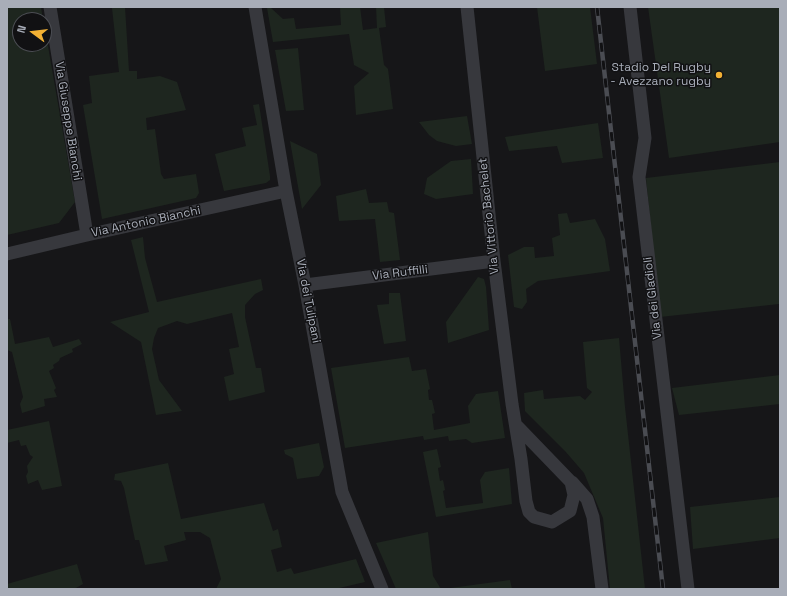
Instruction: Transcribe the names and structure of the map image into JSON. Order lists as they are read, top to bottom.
{
  "streets": {
    "street": [
      "Via Giuseppe Bianchi",
      "Via Vittorio Bachelet",
      "Via Antonio Bianchi",
      "Via Ruffilli",
      "Via dei Gladioli",
      "Via dei Tulipani"
    ]
  },
  "crossings": [
    ["Via Giuseppe Bianchi", "Via Antonio Bianchi"],
    ["Via Vittorio Bachelet", "Via Ruffilli"],
    ["Via Antonio Bianchi", "Via dei Tulipani"],
    ["Via Ruffilli", "Via dei Tulipani"]
  ],
  "places": ["Stadio Del Rugby - Avezzano rugby"],
  "north": "left"
}
